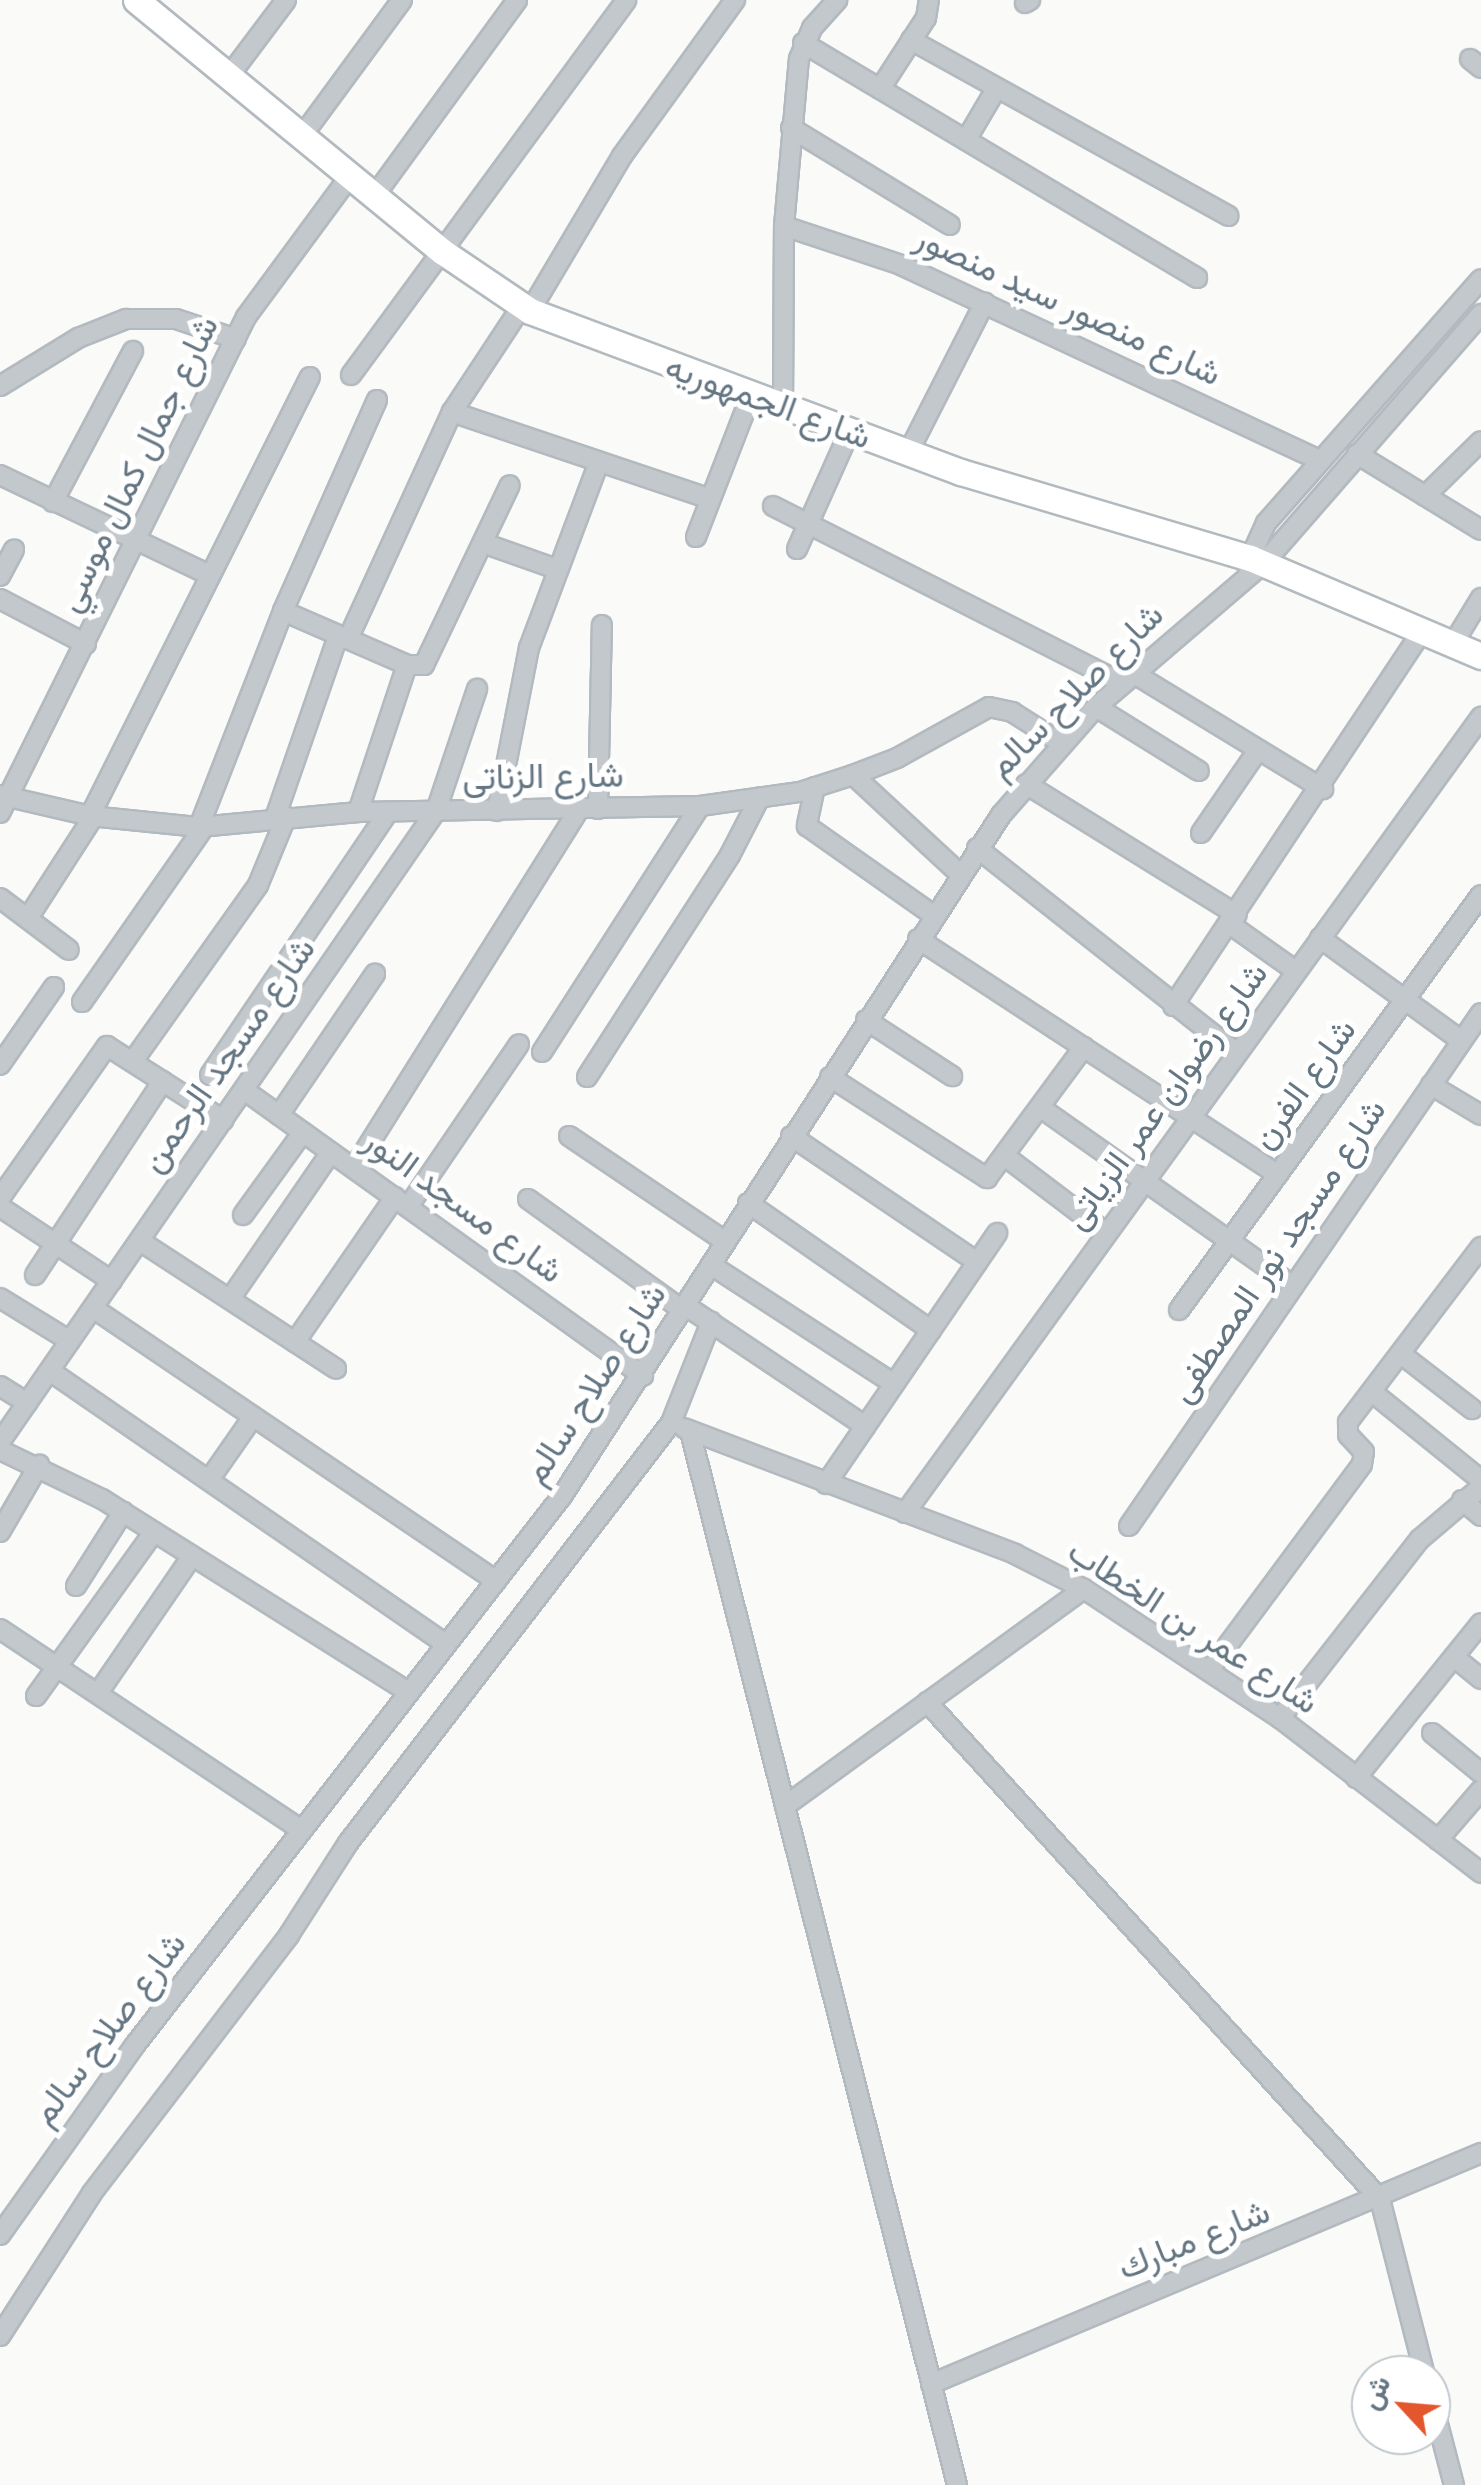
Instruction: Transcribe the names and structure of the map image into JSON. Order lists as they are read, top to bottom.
{
  "streets": {
    "main road": ["شارع الجمهوريه"],
    "street": [
      "شارع منصور سيد منصور",
      "شارع جمال كمال موسي",
      "شارع صلاح سالم",
      "شارع الزناتى",
      "شارع مسجد الرحمن",
      "شارع الفرن",
      "شارع رضوان عمر الزياتى",
      "شارع مسجد النور",
      "شارع مسجد نور المصطفى",
      "شارع عمر بن الخطاب",
      "شارع مبارك"
    ]
  },
  "crossings": [
    ["شارع الجمهوريه", "شارع جمال كمال موسي"],
    ["شارع الجمهوريه", "شارع صلاح سالم"],
    ["شارع جمال كمال موسي", "شارع الزناتى"],
    ["شارع صلاح سالم", "شارع الزناتى"],
    ["شارع صلاح سالم", "شارع مسجد النور"],
    ["شارع الزناتى", "شارع مسجد الرحمن"],
    ["شارع مسجد الرحمن", "شارع مسجد النور"],
    ["شارع رضوان عمر الزياتى", "شارع عمر بن الخطاب"]
  ],
  "north": "top left"
}
